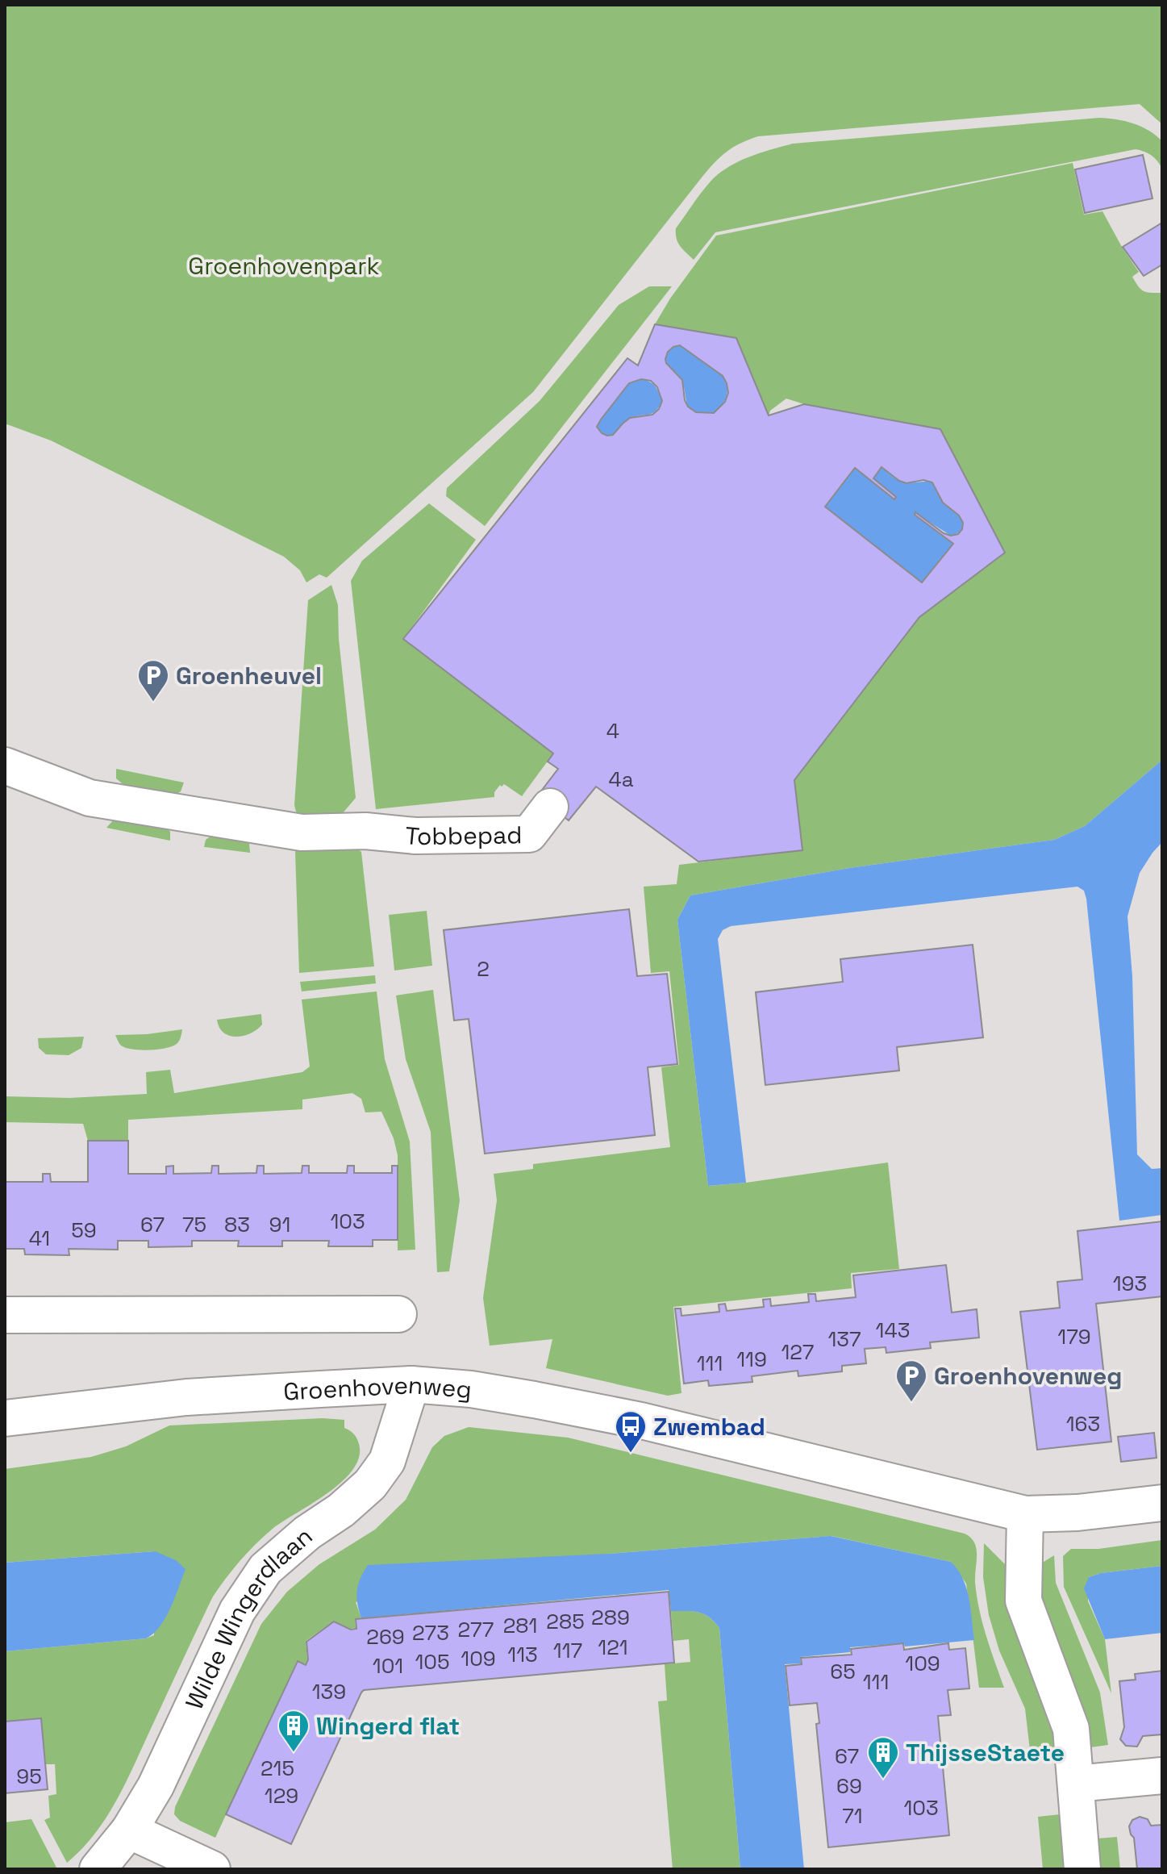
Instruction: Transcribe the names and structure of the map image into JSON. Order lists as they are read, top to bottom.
{
  "streets": {
    "street": ["Tobbepad", "Groenhovenweg", "Wilde Wingerdlaan"]
  },
  "crossings": [
    ["Groenhovenweg", "Wilde Wingerdlaan"]
  ],
  "parks": ["Groenhovenpark"],
  "places": {
    "parking": ["Groenheuvel", "Groenhovenweg"],
    "bus stop": ["Zwembad"],
    "building": ["Wingerd flat", "ThijsseStaete"]
  },
  "house_numbers": [
    "4",
    "4a",
    "2",
    "103",
    "67",
    "75",
    "83",
    "91",
    "59",
    "41",
    "193",
    "143",
    "179",
    "137",
    "127",
    "119",
    "111",
    "163",
    "289",
    "285",
    "281",
    "277",
    "273",
    "269",
    "121",
    "117",
    "113",
    "109",
    "105",
    "109",
    "101",
    "65",
    "111",
    "139",
    "67",
    "215",
    "95",
    "69",
    "129",
    "103",
    "71"
  ]
}
